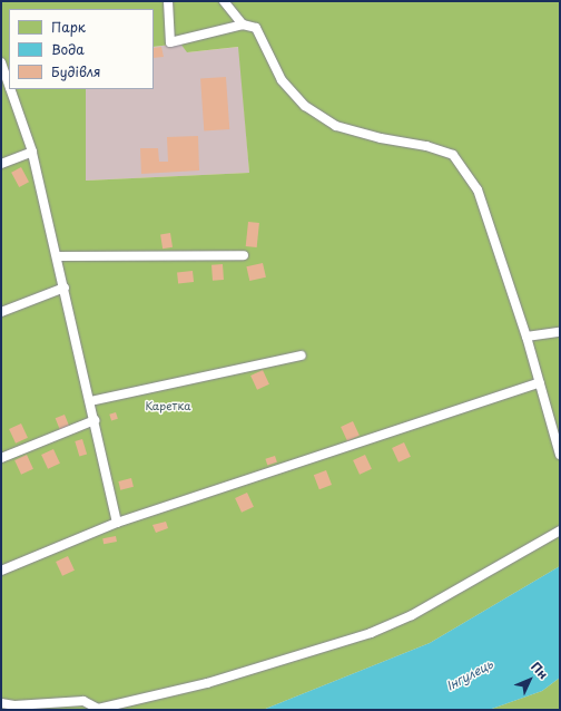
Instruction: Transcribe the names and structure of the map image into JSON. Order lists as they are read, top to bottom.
{
  "water": ["Інгулець"],
  "parks": ["Каретка"],
  "legend": ["Парк", "Вода", "Будівля"],
  "north": "top right"
}
